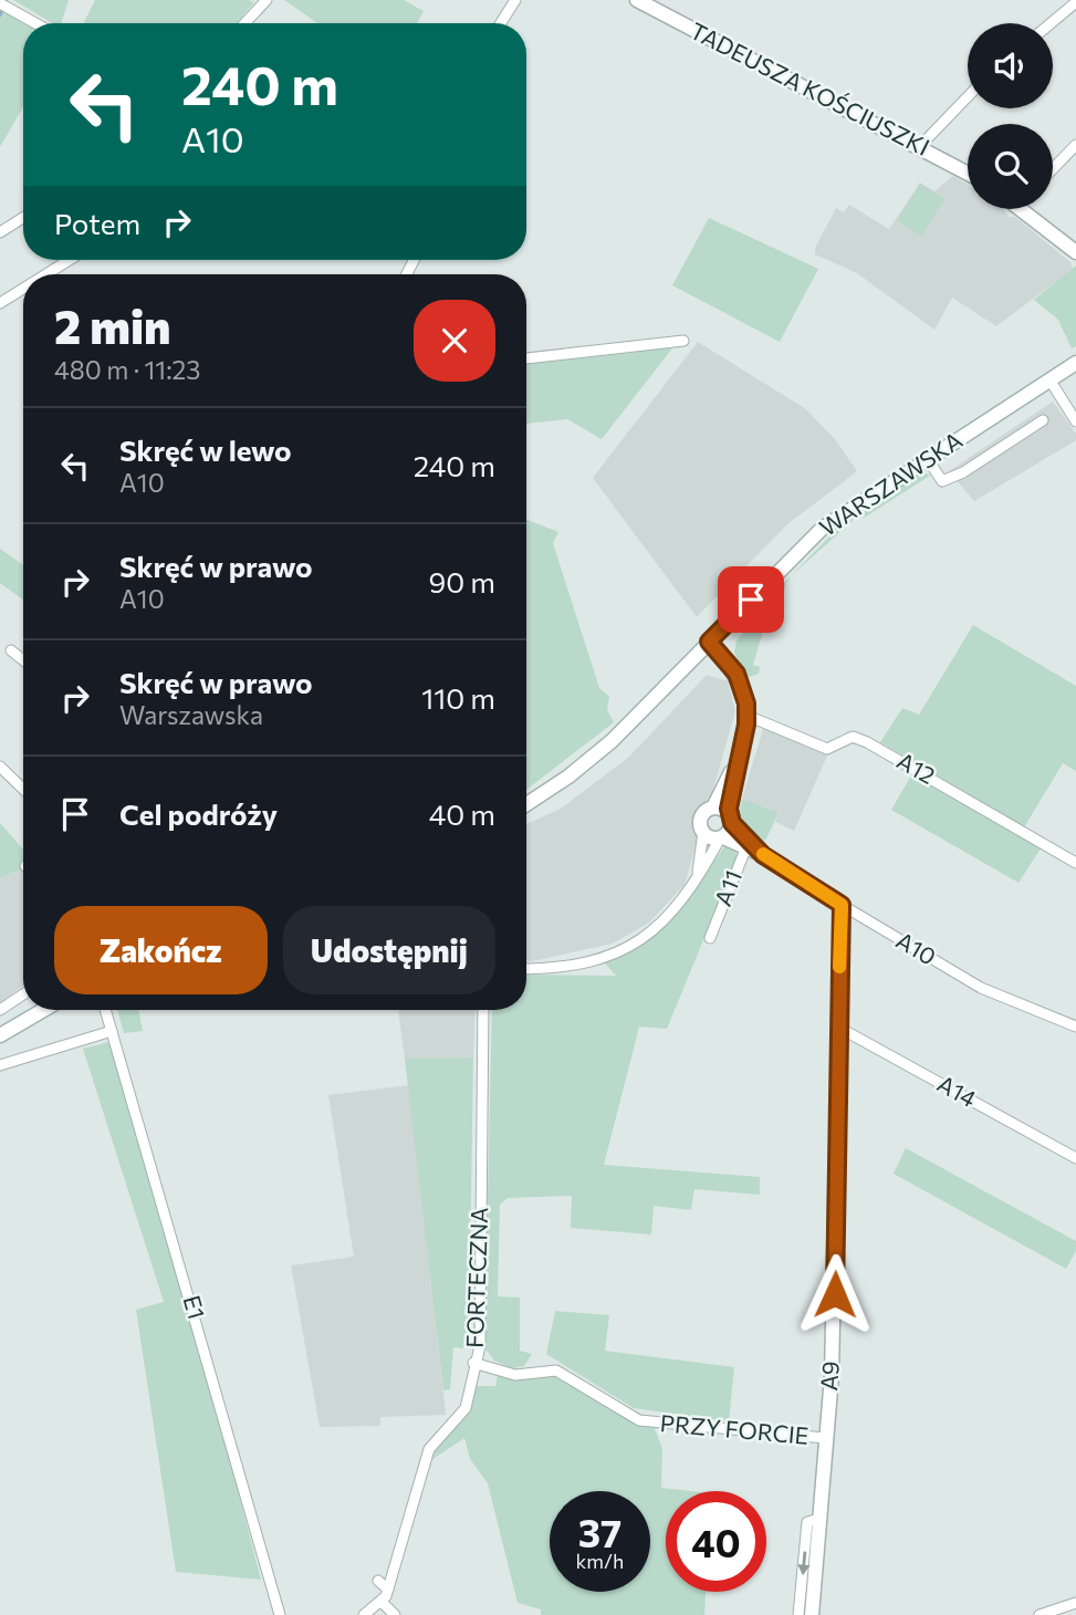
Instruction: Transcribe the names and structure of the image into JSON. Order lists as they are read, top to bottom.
{
  "streets": {
    "street": [
      "TADEUSZA KOŚCIUSZKI",
      "WARSZAWSKA",
      "A12",
      "A11",
      "A10",
      "A14",
      "FORTECZNA",
      "E1",
      "A9",
      "PRZY FORCIE"
    ]
  },
  "crossings": [
    ["A11", "A10"],
    ["A10", "A9"],
    ["A14", "A9"],
    ["FORTECZNA", "PRZY FORCIE"],
    ["A9", "PRZY FORCIE"]
  ],
  "page": {
    "turn": ["240 m", "A10"],
    "then": "Potem",
    "heading": ["2 min", "480 m · 11:23"],
    "list": [
      {
        "name": "Skręć w lewo",
        "note": "A10",
        "value": "240 m"
      },
      {
        "name": "Skręć w prawo",
        "note": "A10",
        "value": "90 m"
      },
      {
        "name": "Skręć w prawo",
        "note": "Warszawska",
        "value": "110 m"
      },
      {
        "name": "Cel podróży",
        "value": "40 m"
      }
    ],
    "buttons": ["Zakończ", "Udostępnij"],
    "speed": "37 km/h",
    "limit": "40"
  }
}
